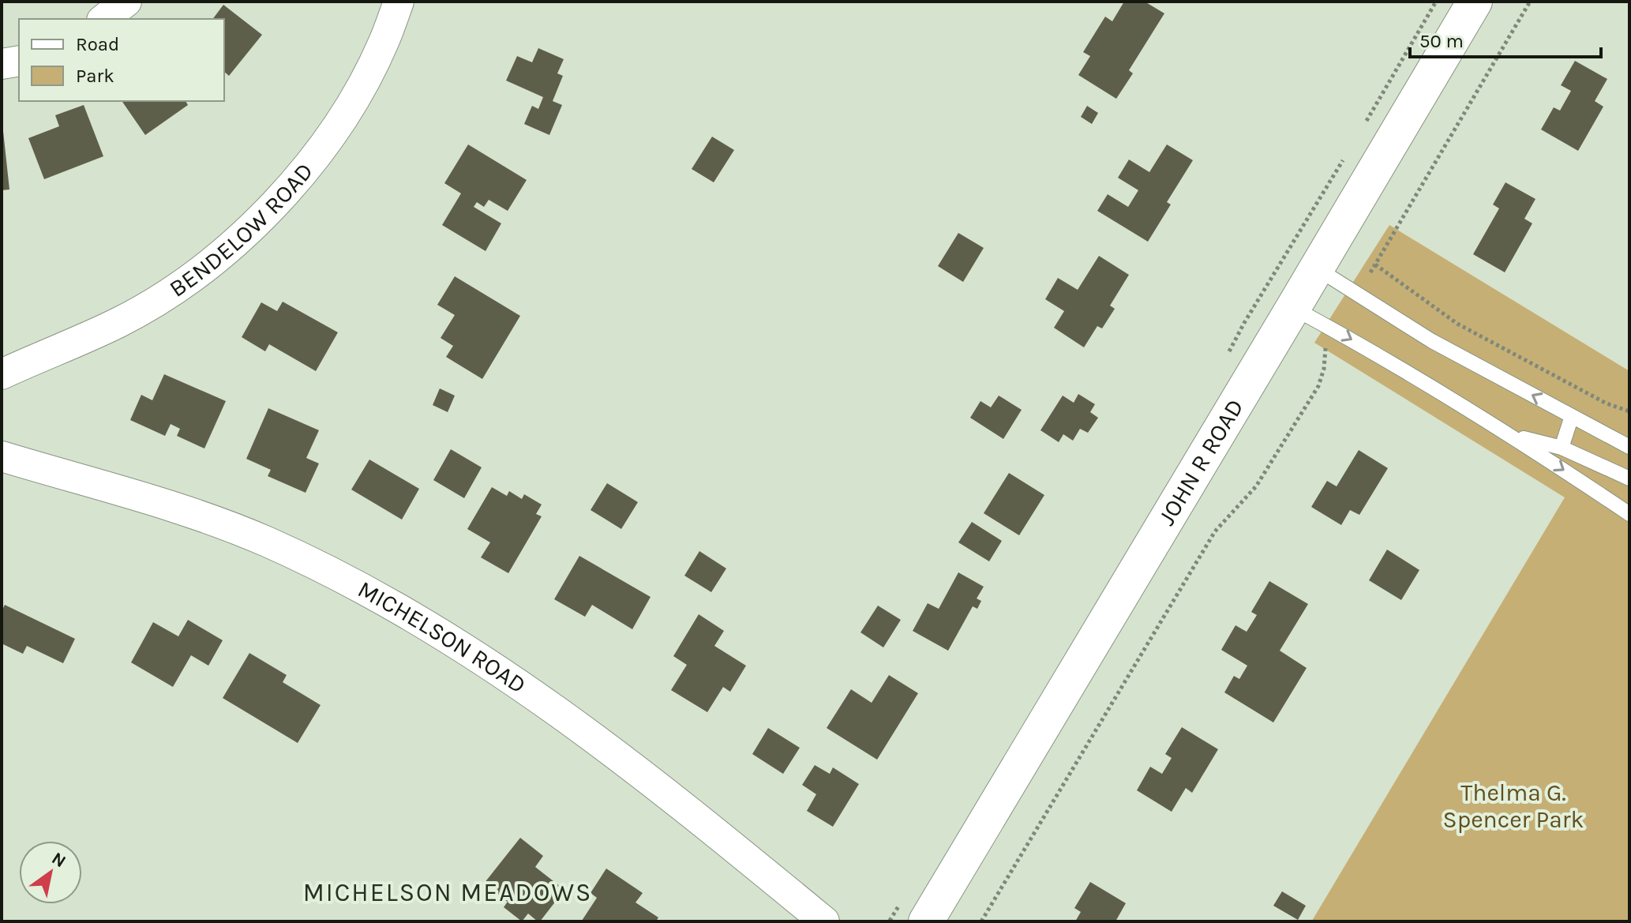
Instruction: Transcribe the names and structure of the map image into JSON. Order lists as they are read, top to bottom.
{
  "streets": {
    "main road": ["JOHN R ROAD"],
    "street": ["BENDELOW ROAD", "MICHELSON ROAD"]
  },
  "districts": ["MICHELSON MEADOWS"],
  "parks": ["Thelma G. Spencer Park"],
  "legend": ["Road", "Park"],
  "scale_bar": "50 m",
  "north": "top right"
}
